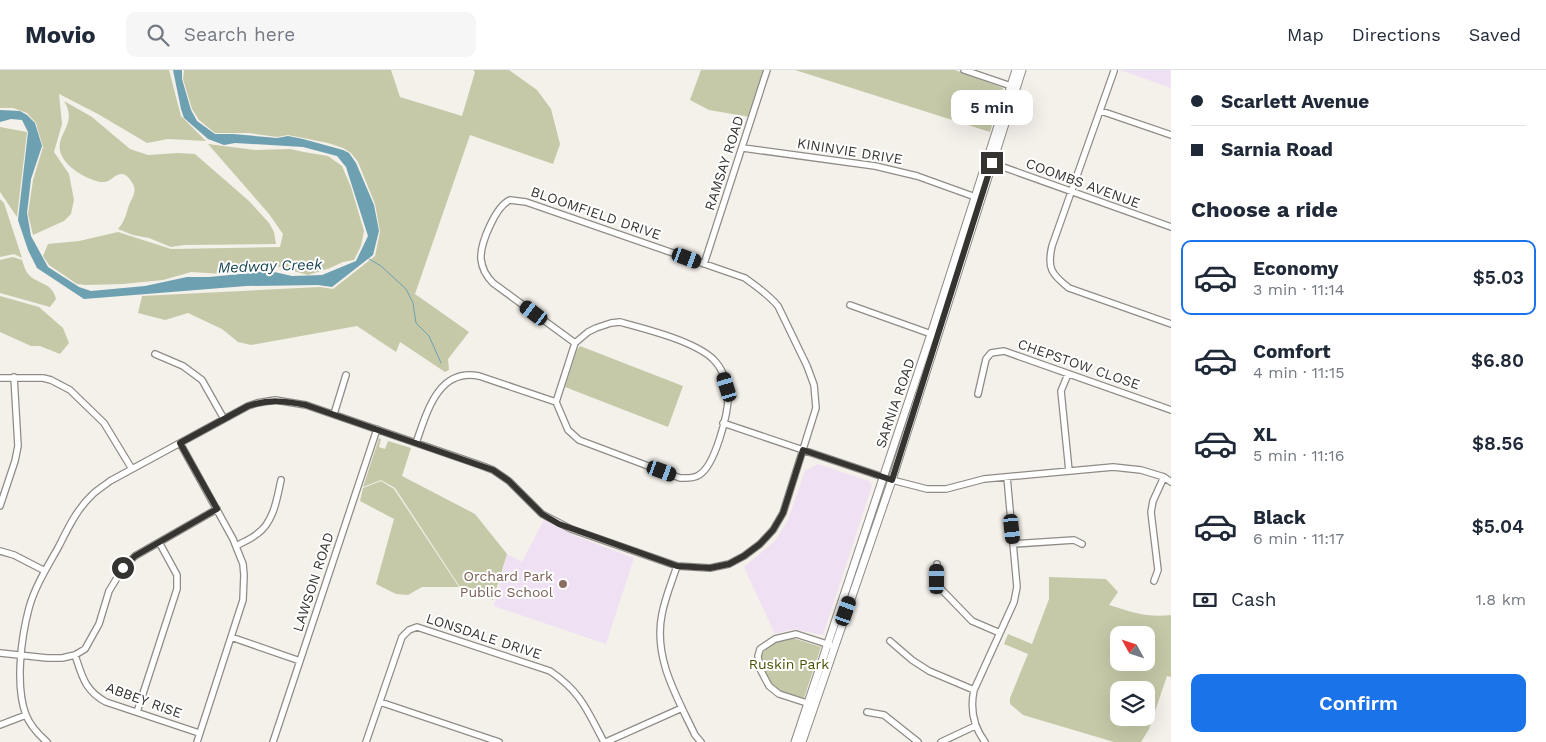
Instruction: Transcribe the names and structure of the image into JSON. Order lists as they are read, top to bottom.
{
  "streets": {
    "main road": ["SARNIA ROAD"],
    "street": [
      "KININVIE DRIVE",
      "RAMSAY ROAD",
      "COOMBS AVENUE",
      "BLOOMFIELD DRIVE",
      "CHEPSTOW CLOSE",
      "LAWSON ROAD",
      "LONSDALE DRIVE",
      "ABBEY RISE"
    ]
  },
  "crossings": [
    ["KININVIE DRIVE", "RAMSAY ROAD"],
    ["KININVIE DRIVE", "SARNIA ROAD"],
    ["RAMSAY ROAD", "BLOOMFIELD DRIVE"],
    ["COOMBS AVENUE", "SARNIA ROAD"],
    ["BLOOMFIELD DRIVE", "LAWSON ROAD"]
  ],
  "water": ["Medway Creek"],
  "parks": ["Ruskin Park"],
  "places": ["Orchard Park Public School"],
  "north": "top left",
  "page": {
    "header": "Movio",
    "search": "Search here",
    "nav": ["Map", "Directions", "Saved"],
    "banner": ["Scarlett Avenue", "Sarnia Road"],
    "bubble": "5 min",
    "heading": "Choose a ride",
    "list": [
      {
        "name": "Economy",
        "note": "3 min · 11:14",
        "value": "$5.03"
      },
      {
        "name": "Comfort",
        "note": "4 min · 11:15",
        "value": "$6.80"
      },
      {
        "name": "XL",
        "note": "5 min · 11:16",
        "value": "$8.56"
      },
      {
        "name": "Black",
        "note": "6 min · 11:17",
        "value": "$5.04"
      }
    ],
    "pay": ["Cash", "1.8 km"],
    "buttons": "Confirm"
  }
}
